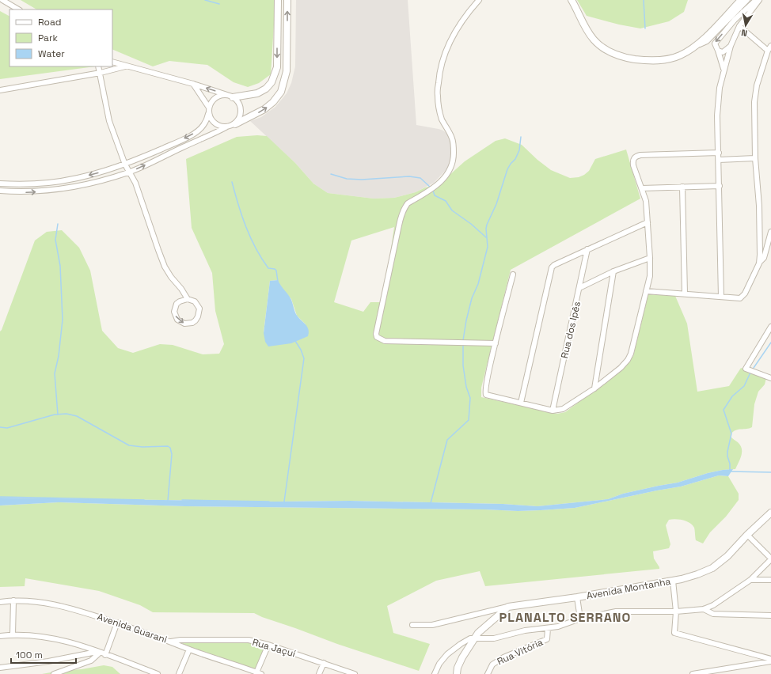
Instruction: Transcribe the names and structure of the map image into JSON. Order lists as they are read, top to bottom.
{
  "streets": {
    "street": [
      "Rua dos Ipês",
      "Avenida Montanha",
      "Avenida Guarani",
      "Rua Jaçuí",
      "Rua Vitória"
    ]
  },
  "crossings": [
    ["Avenida Guarani", "Rua Jaçuí"]
  ],
  "districts": ["PLANALTO SERRANO"],
  "legend": ["Road", "Park", "Water"],
  "scale_bar": "100 m",
  "north": "bottom"
}
